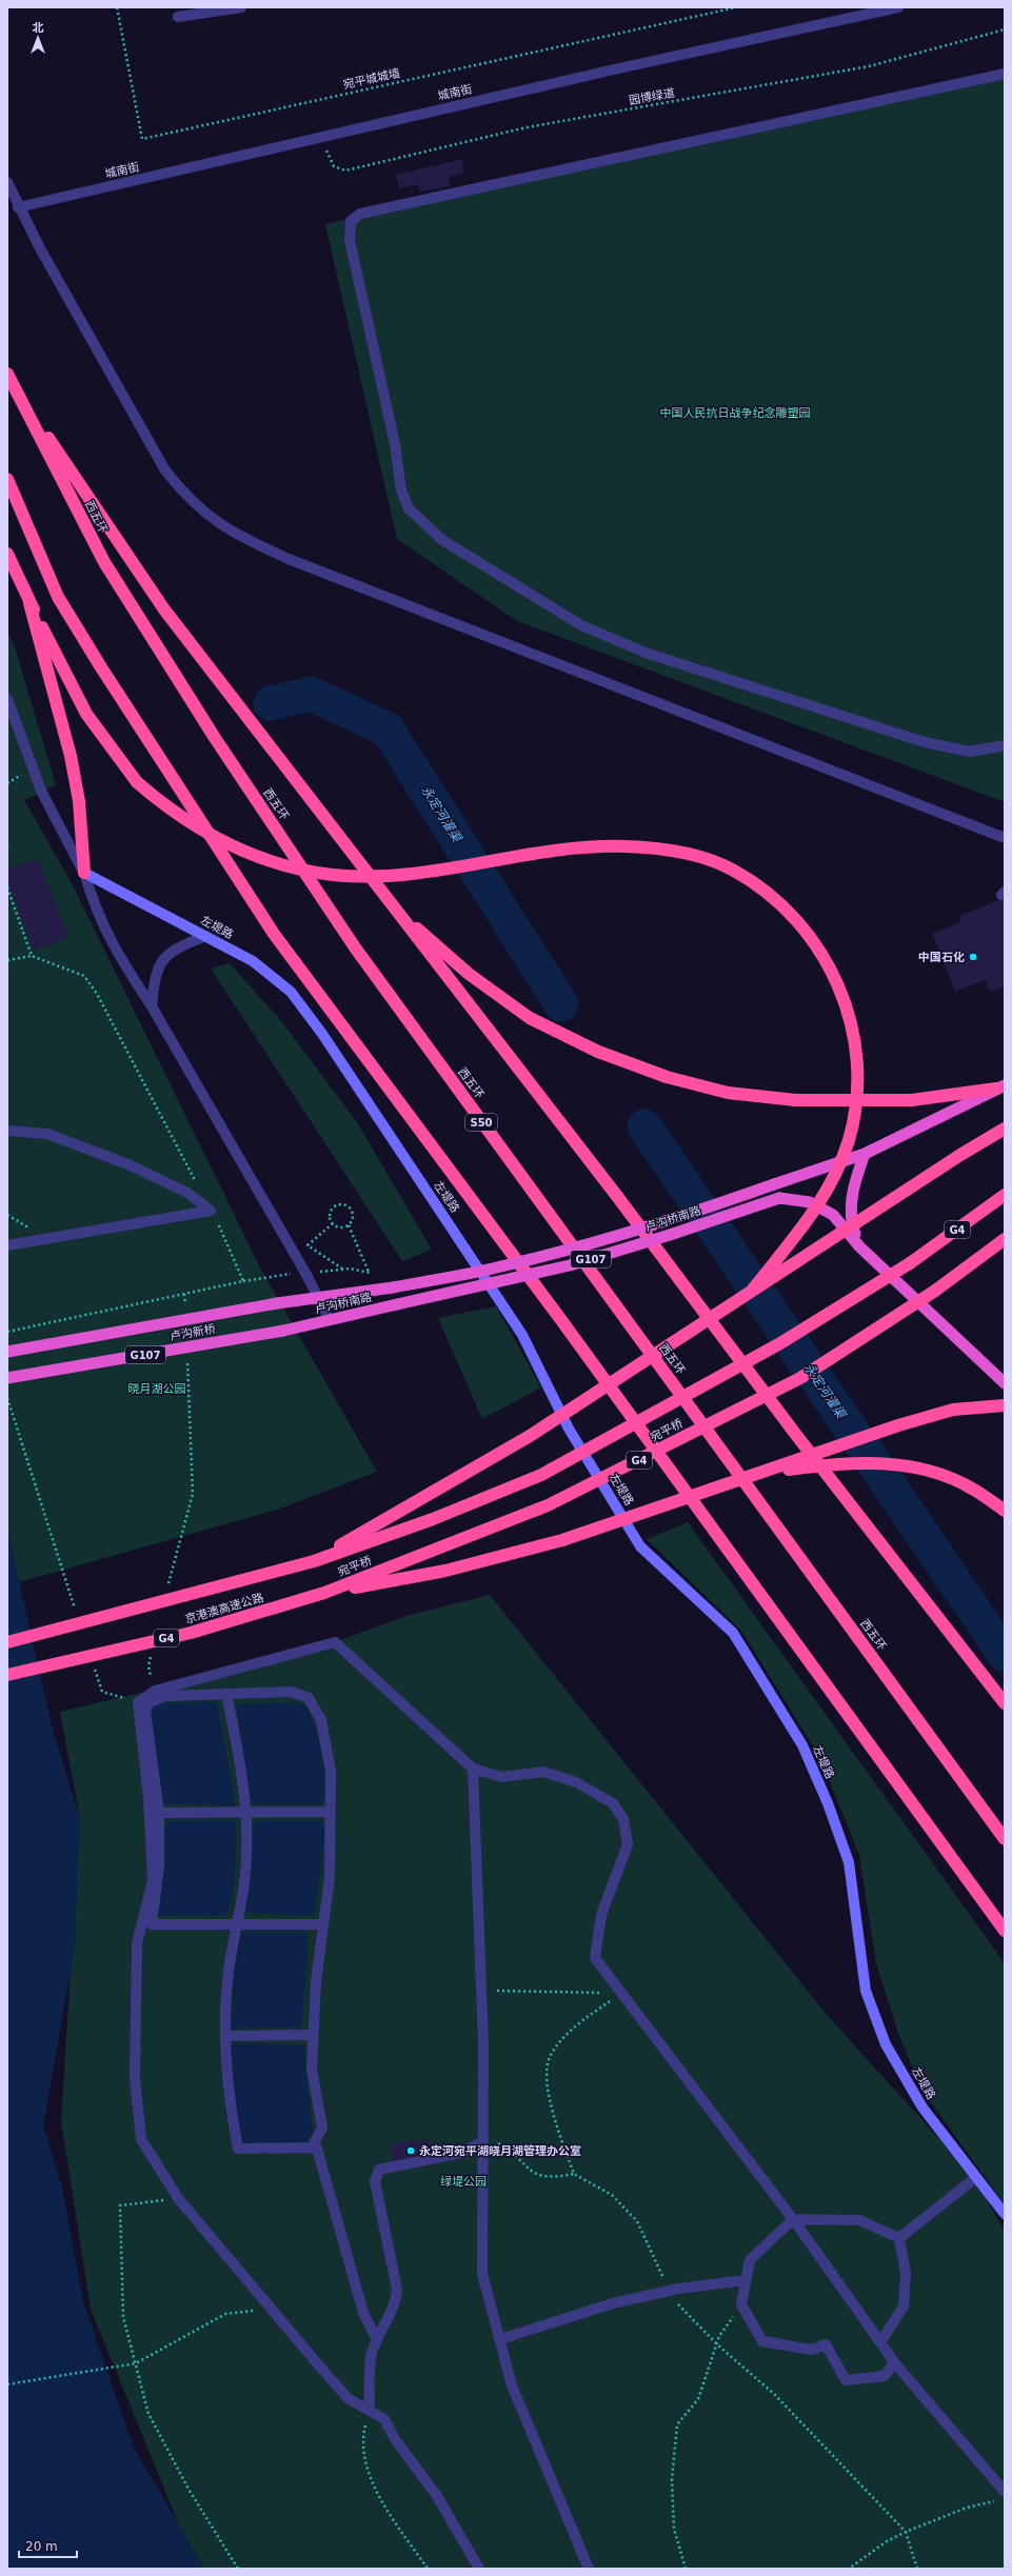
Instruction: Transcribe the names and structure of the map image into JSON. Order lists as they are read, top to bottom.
{
  "streets": {
    "highway": [
      "西五环",
      "S50",
      "卢沟桥南路",
      "G4",
      "G107",
      "卢沟新桥",
      "宛平桥",
      "京港澳高速公路"
    ],
    "main road": ["左堤路"],
    "street": ["城南街"],
    "path": ["宛平城城墙", "园博绿道"]
  },
  "crossings": [
    ["城南街", "园博绿道"],
    ["卢沟桥南路", "卢沟新桥"],
    ["宛平桥", "京港澳高速公路"]
  ],
  "water": ["永定河灌渠"],
  "parks": ["中国人民抗日战争纪念雕塑园", "晓月湖公园", "绿堤公园"],
  "places": ["中国石化", "永定河宛平湖晓月湖管理办公室"],
  "scale_bar": "20 m",
  "north": "top"
}
